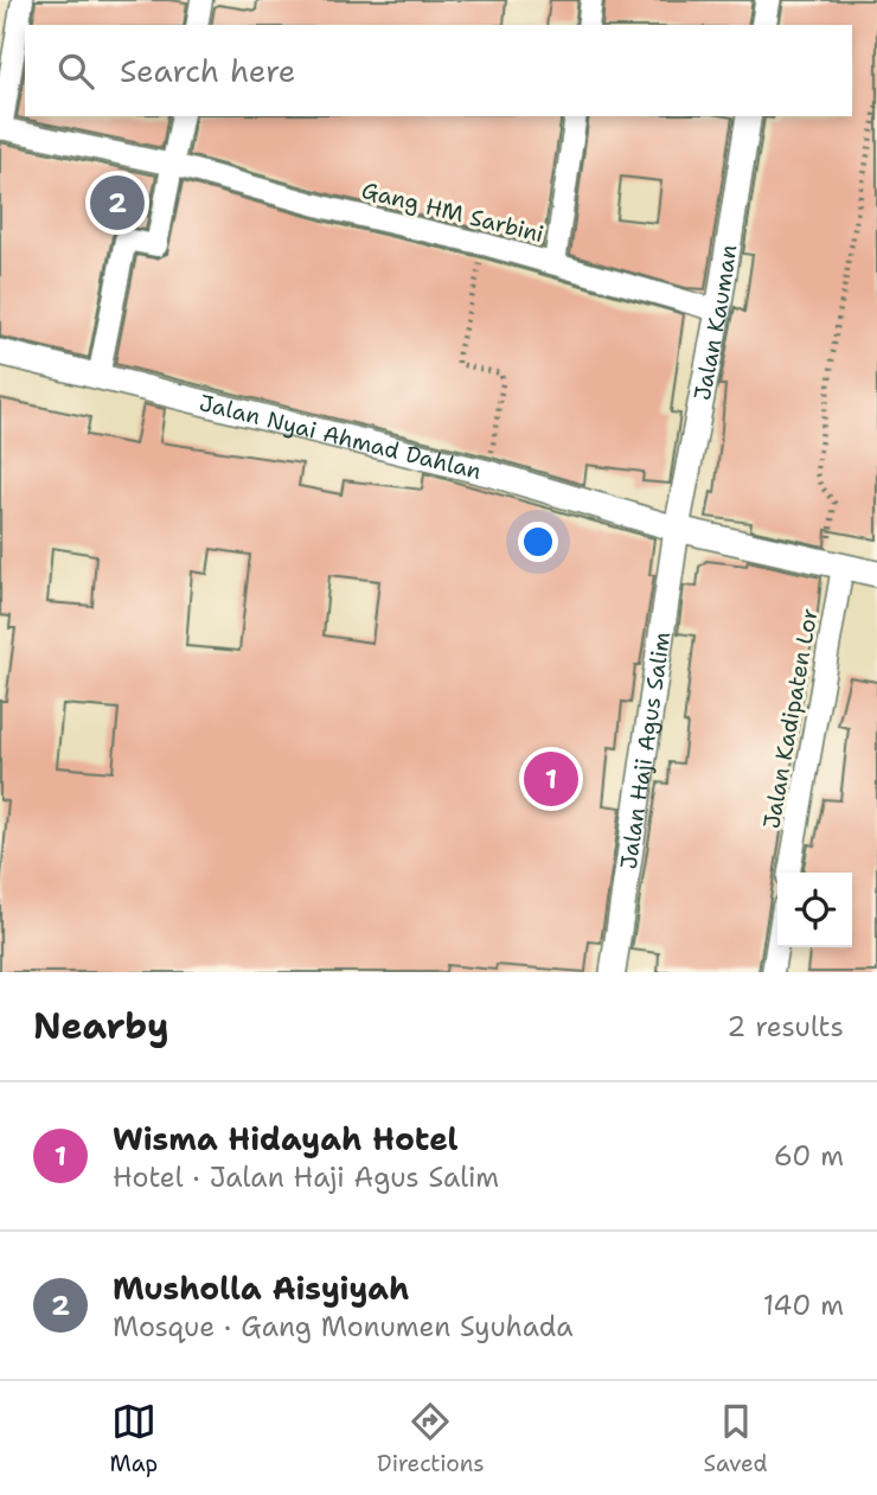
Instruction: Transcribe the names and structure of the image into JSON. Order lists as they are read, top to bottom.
{
  "streets": {
    "street": [
      "Gang HM Sarbini",
      "Jalan Kauman",
      "Jalan Nyai Ahmad Dahlan",
      "Jalan Kadipaten Lor",
      "Jalan Haji Agus Salim"
    ]
  },
  "crossings": [
    ["Gang HM Sarbini", "Jalan Kauman"],
    ["Jalan Kauman", "Jalan Nyai Ahmad Dahlan"],
    ["Jalan Kauman", "Jalan Haji Agus Salim"],
    ["Jalan Nyai Ahmad Dahlan", "Jalan Kadipaten Lor"],
    ["Jalan Nyai Ahmad Dahlan", "Jalan Haji Agus Salim"]
  ],
  "page": {
    "search": "Search here",
    "pins": ["2", "1"],
    "heading": ["Nearby", "2 results"],
    "list": [
      {
        "mark": "1",
        "name": "Wisma Hidayah Hotel",
        "note": "Hotel · Jalan Haji Agus Salim",
        "value": "60 m"
      },
      {
        "mark": "2",
        "name": "Musholla Aisyiyah",
        "note": "Mosque · Gang Monumen Syuhada",
        "value": "140 m"
      }
    ],
    "nav": ["Map", "Directions", "Saved"]
  }
}
